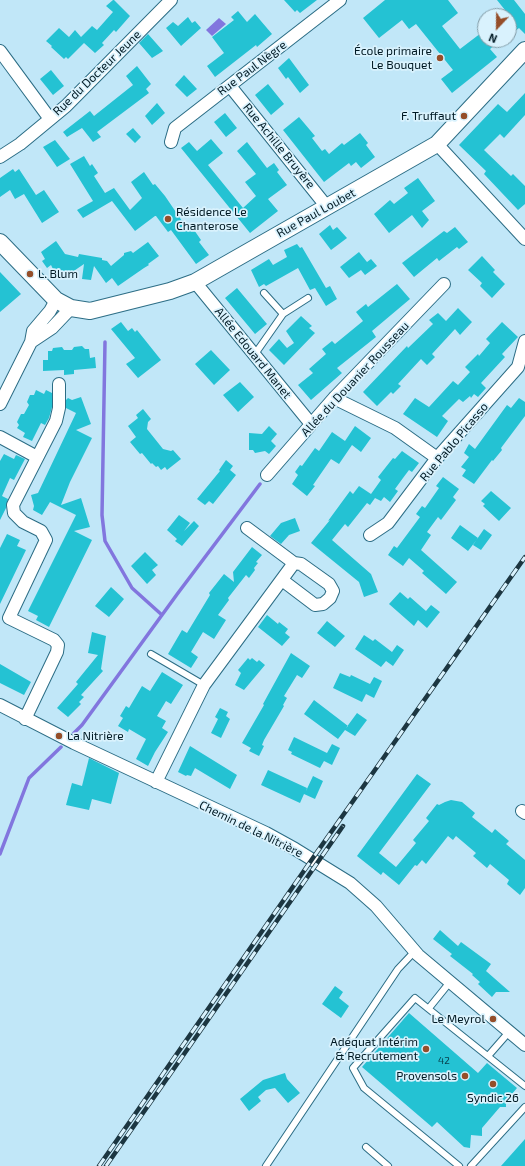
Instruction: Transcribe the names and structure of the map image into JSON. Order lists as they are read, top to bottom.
{
  "streets": {
    "street": [
      "Rue Paul Nègre",
      "Rue du Docteur Jeune",
      "Rue Achille Bruyère",
      "Rue Paul Loubet",
      "Allée Edouard Manet",
      "Allée du Douanier Rousseau",
      "Rue Pablo Picasso",
      "Chemin de la Nitrière"
    ]
  },
  "crossings": [
    ["Rue Paul Nègre", "Rue Achille Bruyère"],
    ["Rue Achille Bruyère", "Rue Paul Loubet"],
    ["Rue Paul Loubet", "Allée Edouard Manet"],
    ["Allée Edouard Manet", "Allée du Douanier Rousseau"]
  ],
  "places": [
    "École primaire Le Bouquet",
    "F. Truffaut",
    "Résidence Le Chanterose",
    "L. Blum",
    "La Nitrière",
    "Le Meyrol",
    "Adéquat Intérim & Recrutement",
    "Provensols",
    "Syndic 26"
  ],
  "house_numbers": ["42"],
  "north": "bottom"
}
